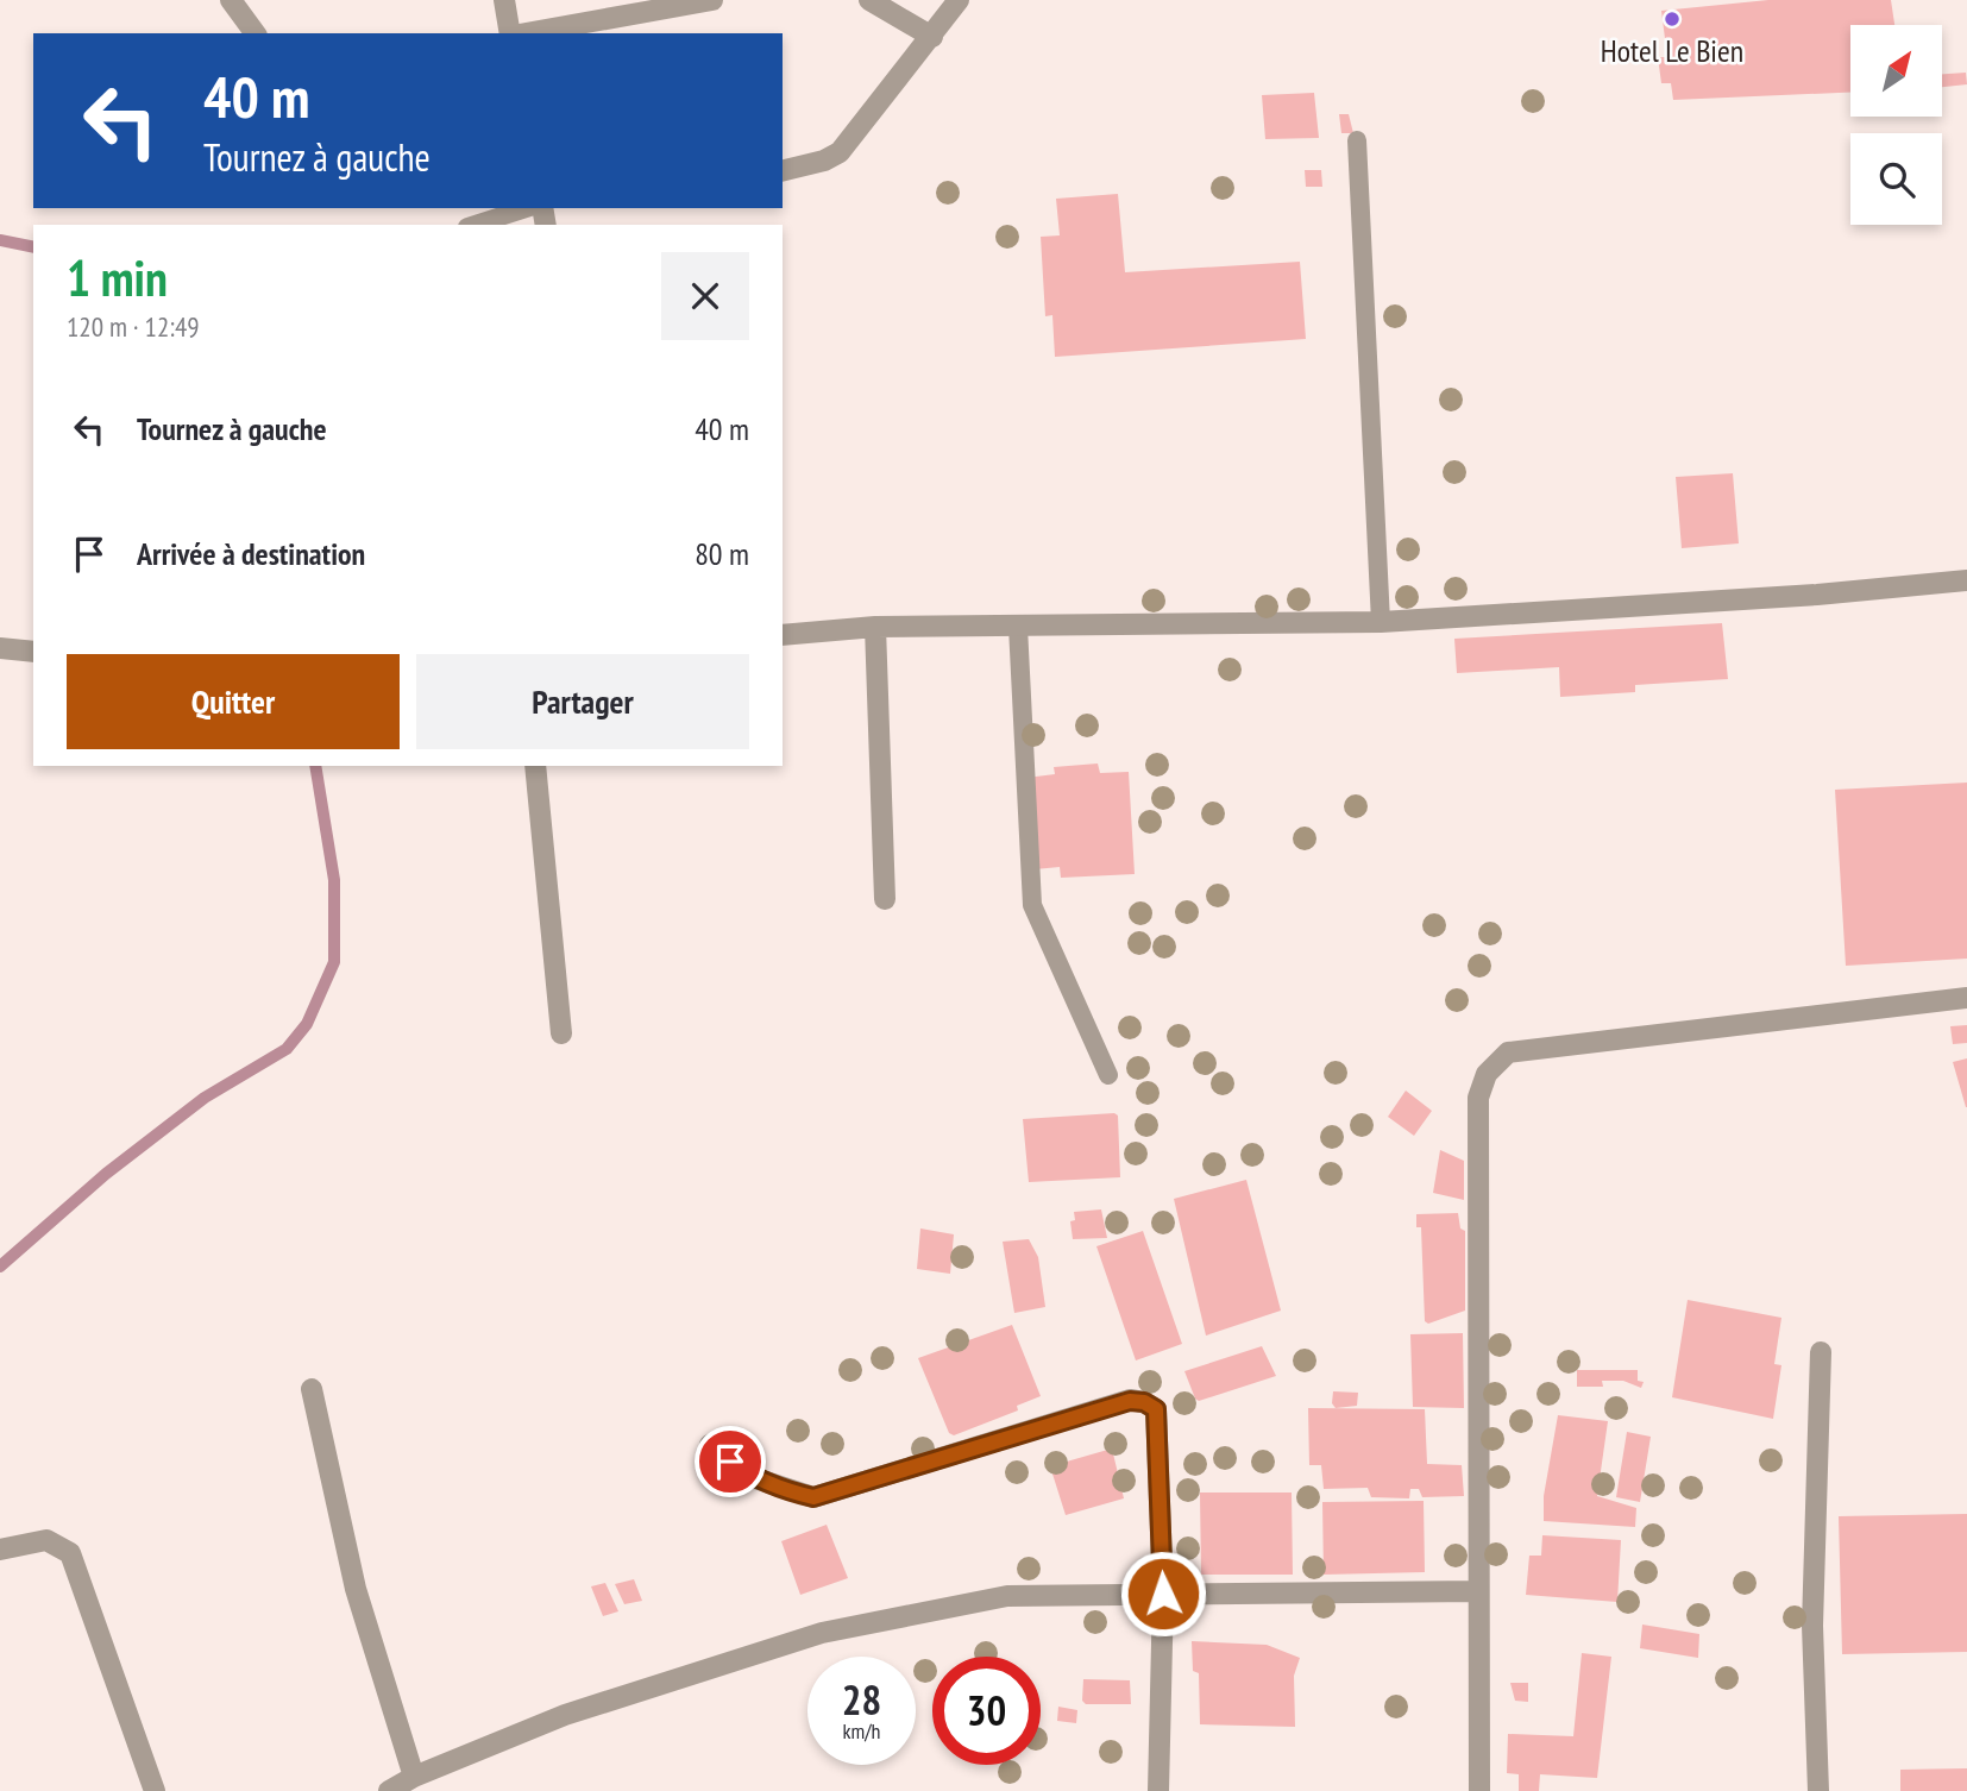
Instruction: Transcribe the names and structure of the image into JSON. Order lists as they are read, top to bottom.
{
  "places": ["Hotel Le Bien"],
  "north": "top right",
  "page": {
    "turn": ["40 m", "Tournez à gauche"],
    "heading": ["1 min", "120 m · 12:49"],
    "list": [
      {
        "name": "Tournez à gauche",
        "value": "40 m"
      },
      {
        "name": "Arrivée à destination",
        "value": "80 m"
      }
    ],
    "buttons": ["Quitter", "Partager"],
    "speed": "28 km/h",
    "limit": "30"
  }
}
